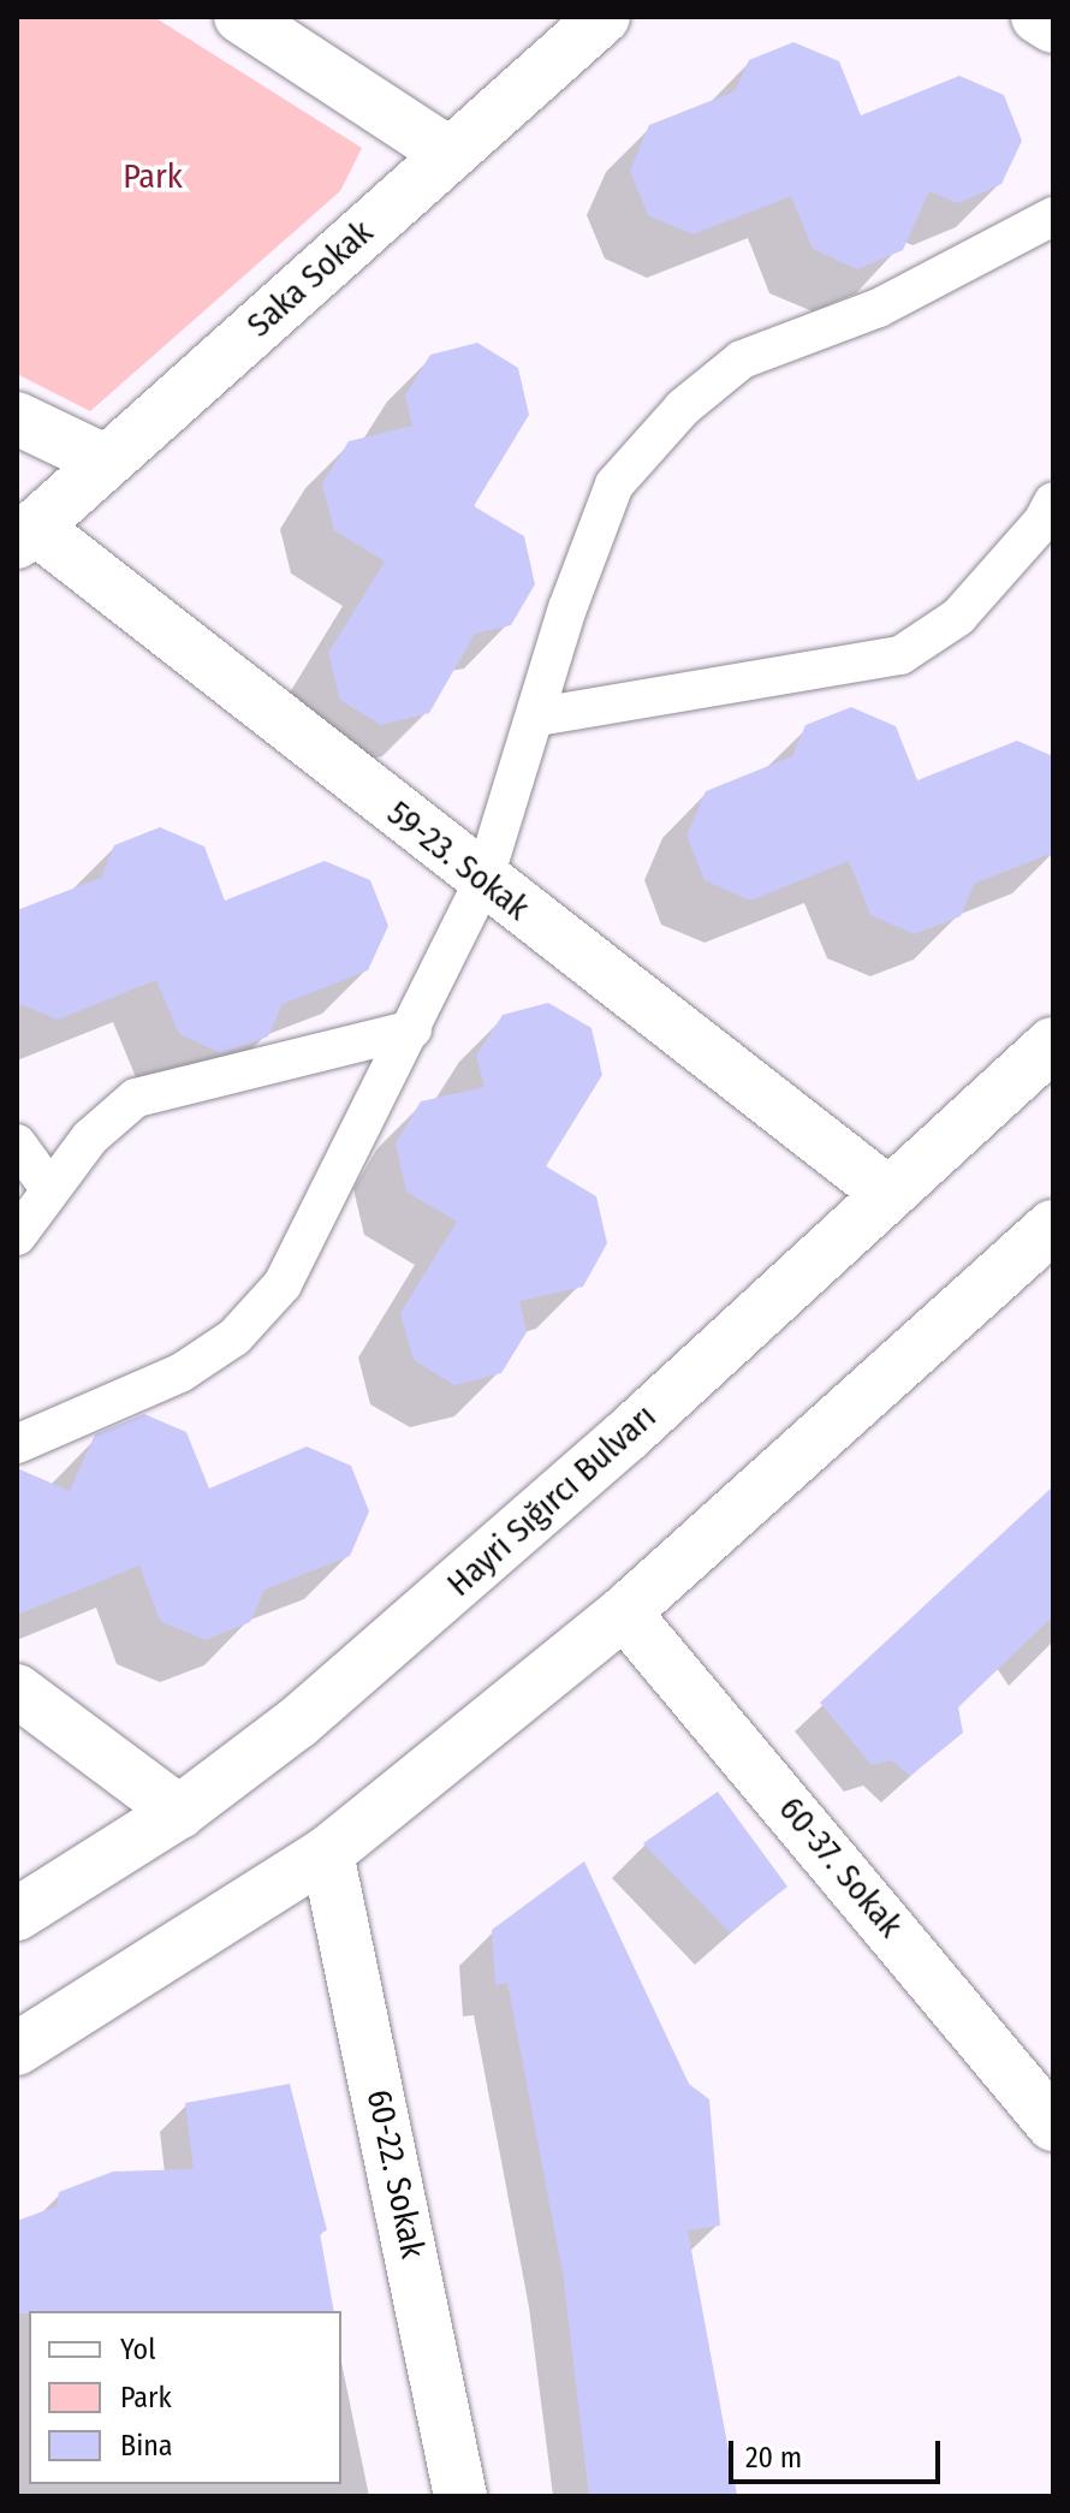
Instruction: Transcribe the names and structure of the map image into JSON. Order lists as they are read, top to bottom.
{
  "streets": {
    "street": [
      "Saka Sokak",
      "59-23. Sokak",
      "Hayri Sığırcı Bulvarı",
      "60-37. Sokak",
      "60-22. Sokak"
    ]
  },
  "crossings": [
    ["Saka Sokak", "59-23. Sokak"],
    ["59-23. Sokak", "Hayri Sığırcı Bulvarı"]
  ],
  "parks": ["Park"],
  "legend": ["Yol", "Park", "Bina"],
  "scale_bar": "20 m"
}
